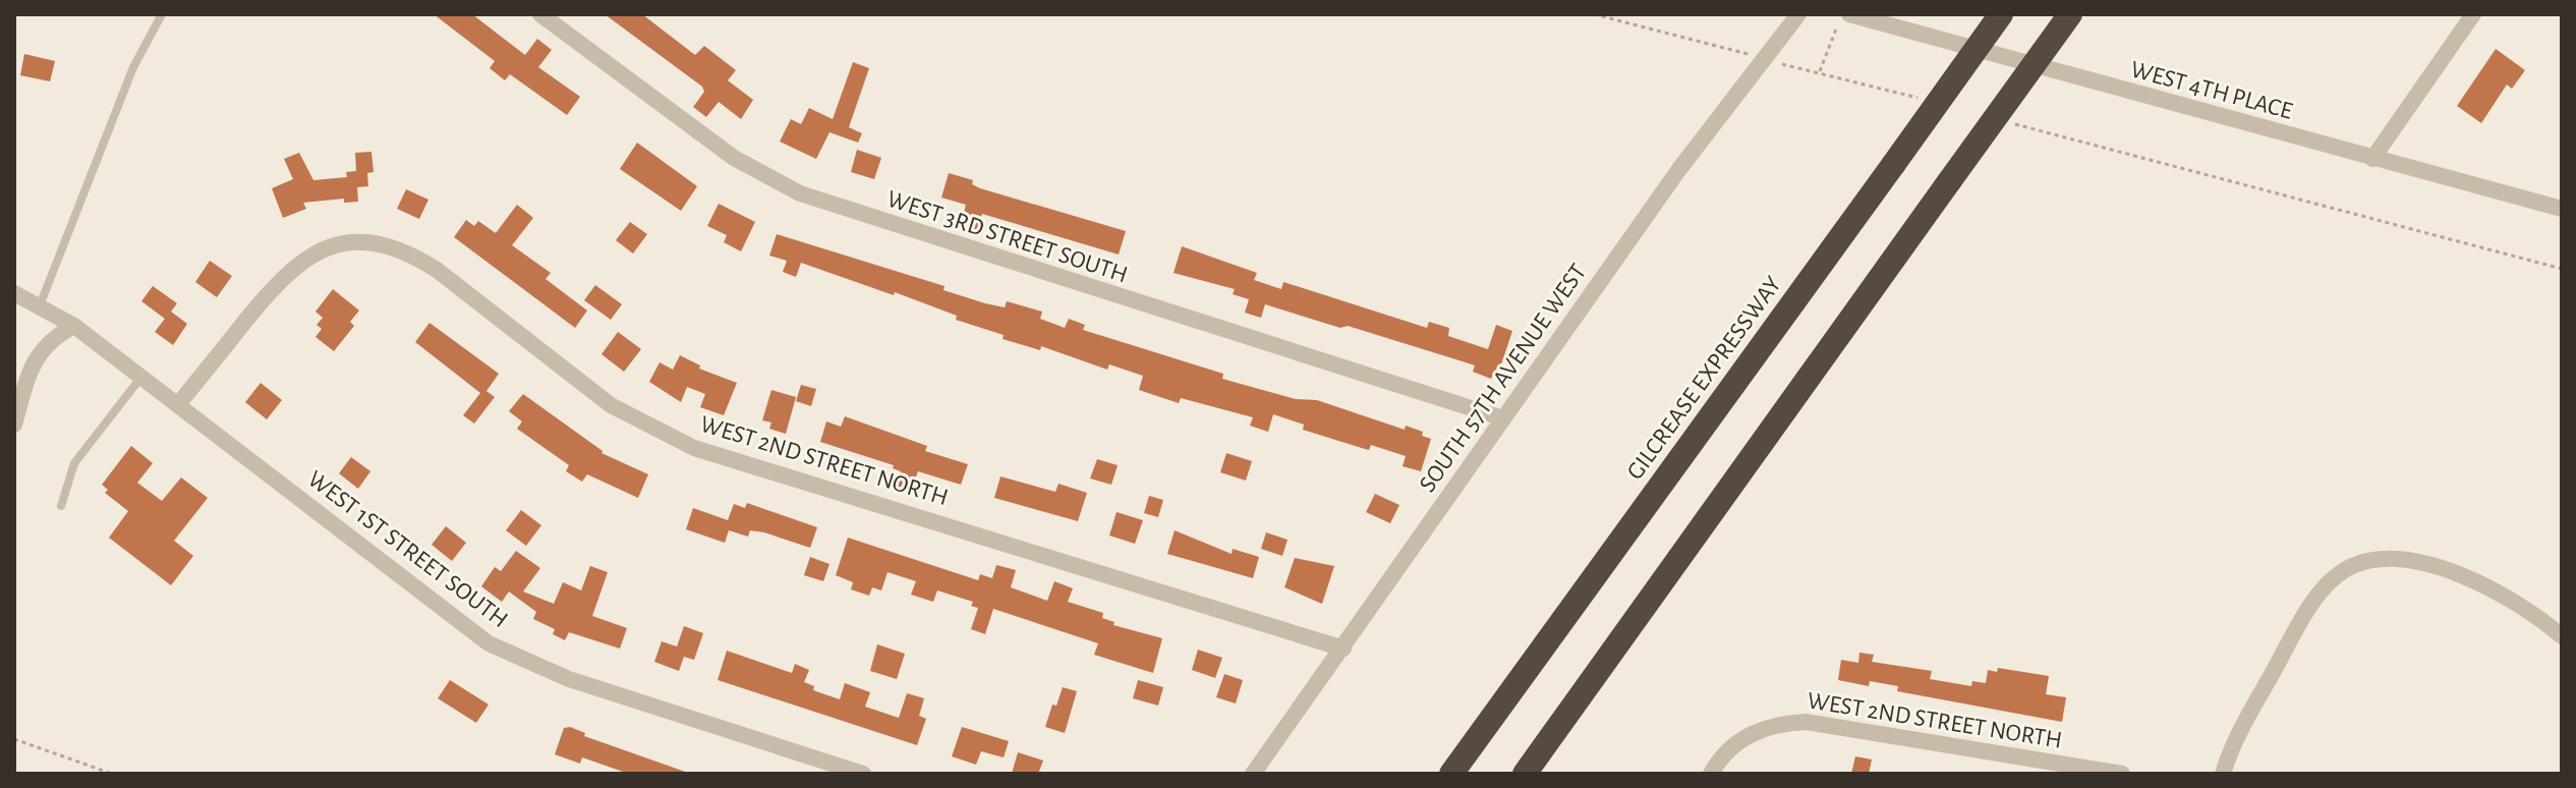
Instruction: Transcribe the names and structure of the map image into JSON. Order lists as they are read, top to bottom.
{
  "streets": {
    "highway": ["GILCREASE EXPRESSWAY"],
    "street": [
      "WEST 4TH PLACE",
      "WEST 3RD STREET SOUTH",
      "SOUTH 57TH AVENUE WEST",
      "WEST 2ND STREET NORTH",
      "WEST 1ST STREET SOUTH"
    ]
  },
  "crossings": [
    ["WEST 3RD STREET SOUTH", "SOUTH 57TH AVENUE WEST"],
    ["SOUTH 57TH AVENUE WEST", "WEST 2ND STREET NORTH"],
    ["WEST 2ND STREET NORTH", "WEST 1ST STREET SOUTH"]
  ]
}
